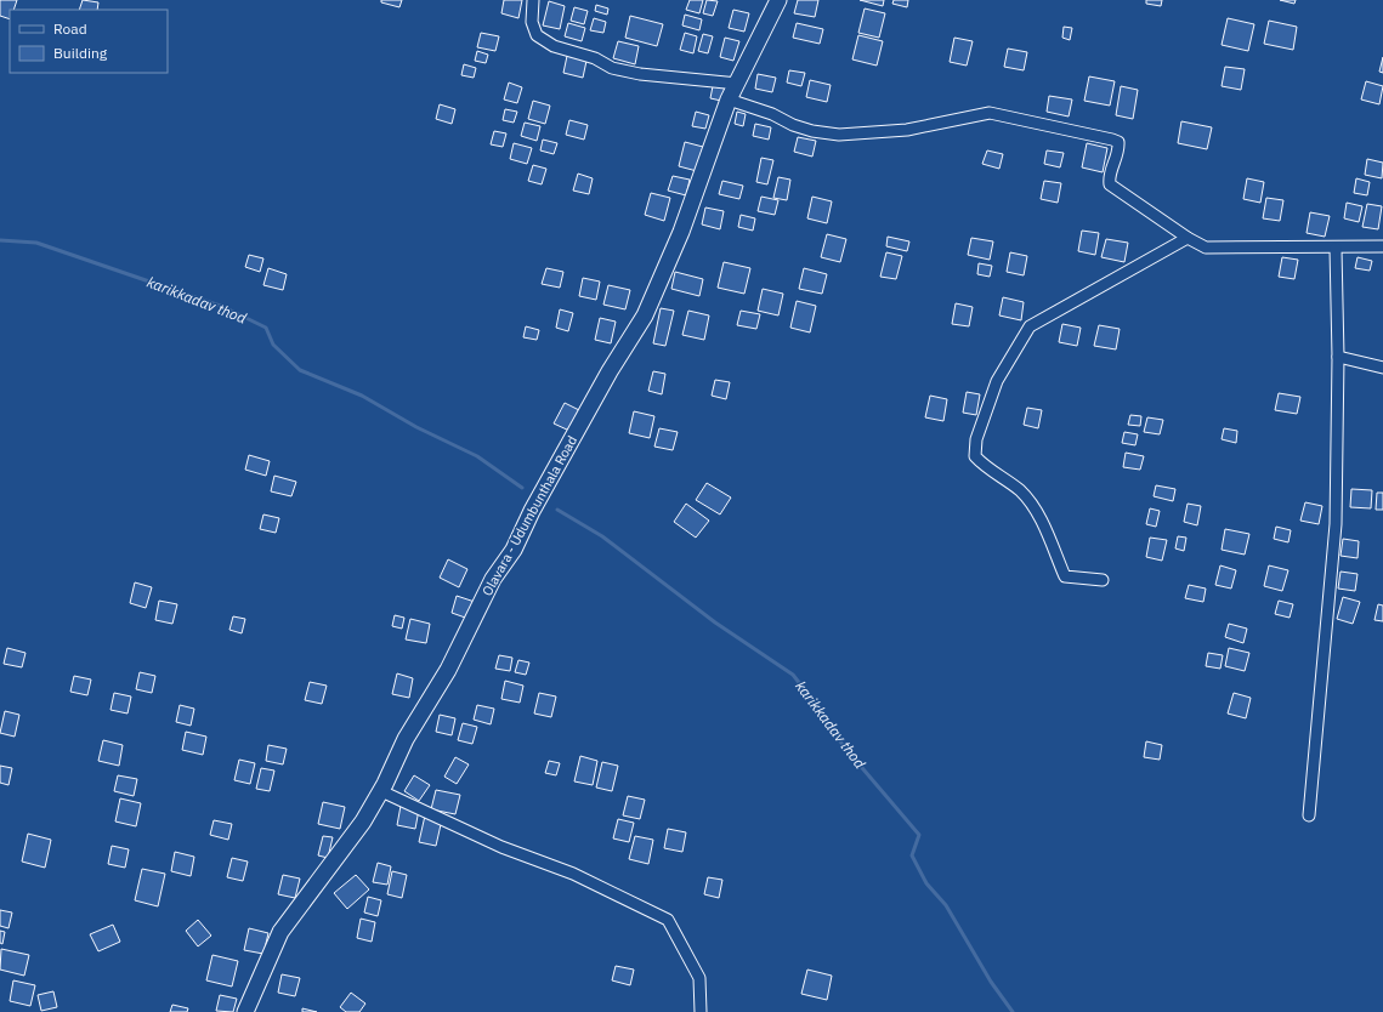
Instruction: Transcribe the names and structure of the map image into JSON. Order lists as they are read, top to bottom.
{
  "streets": {
    "main road": ["Olavara - Udumbunthala Road"]
  },
  "water": ["karikkadav thod"],
  "legend": ["Road", "Building"]
}
